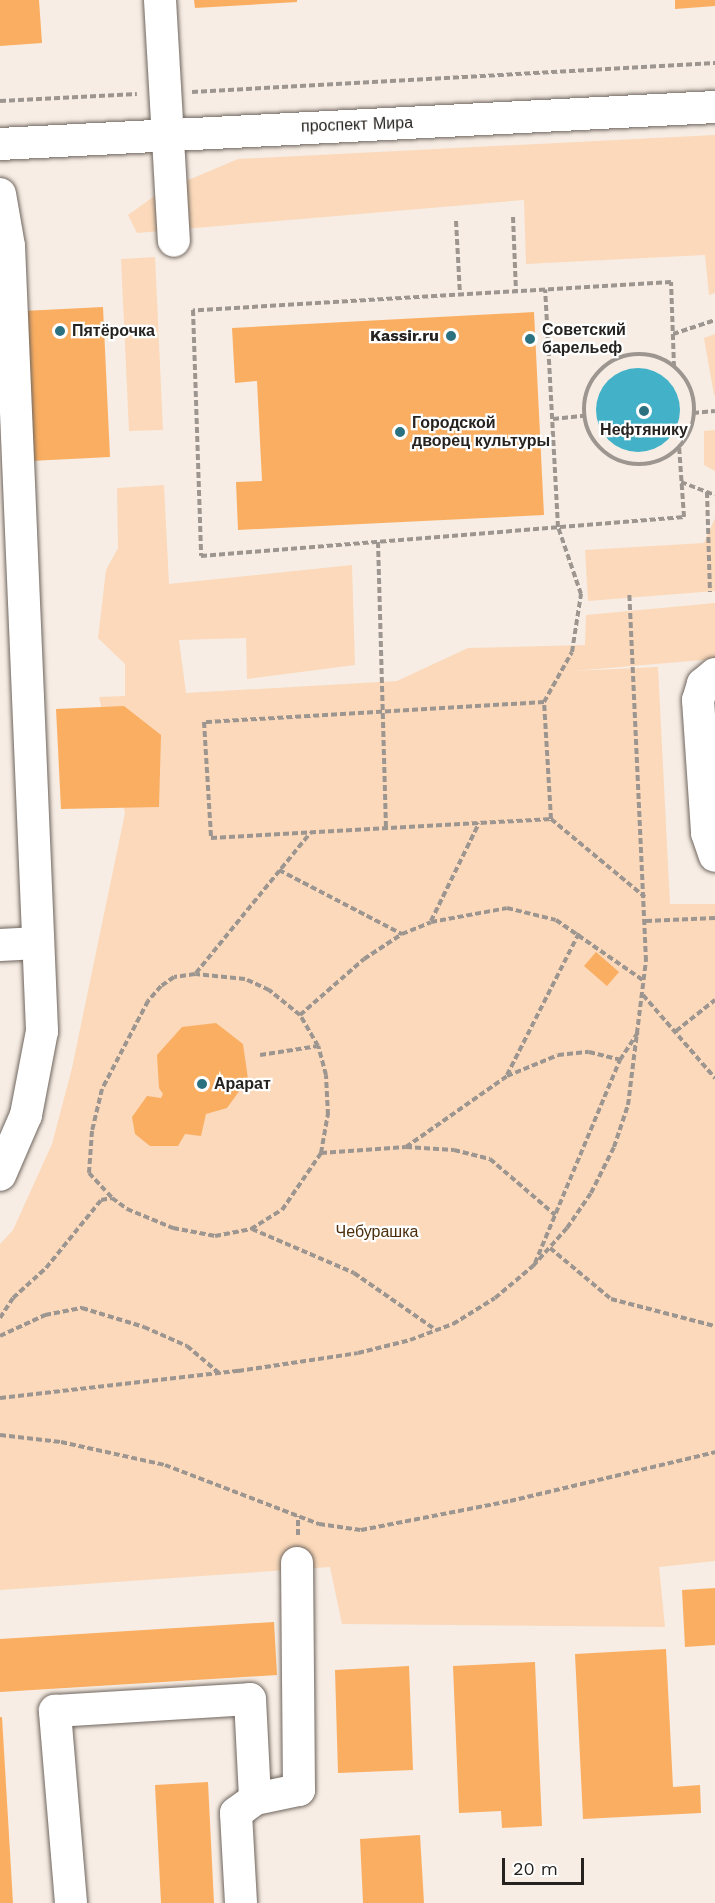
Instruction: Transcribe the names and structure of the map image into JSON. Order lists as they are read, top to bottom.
{
  "streets": {
    "street": ["проспект Мира"]
  },
  "parks": ["Чебурашка"],
  "places": [
    "Пятёрочка",
    "Kassir.ru",
    "Советский барельеф",
    "Нефтянику",
    "Городской дворец культуры",
    "Арарат"
  ],
  "scale_bar": "20 m"
}
